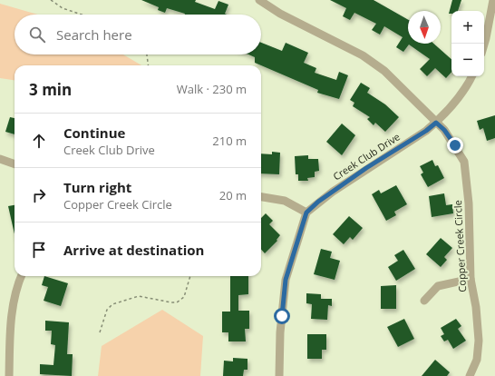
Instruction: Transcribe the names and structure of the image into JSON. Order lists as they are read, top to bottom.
{
  "streets": {
    "street": ["Creek Club Drive", "Copper Creek Circle"]
  },
  "crossings": [
    ["Creek Club Drive", "Copper Creek Circle"]
  ],
  "north": "bottom",
  "page": {
    "map_buttons": ["+", "−"],
    "search": "Search here",
    "heading": ["3 min", "Walk · 230 m"],
    "list": [
      ["Continue", "Creek Club Drive", "210 m"],
      ["Turn right", "Copper Creek Circle", "20 m"],
      "Arrive at destination"
    ]
  }
}
